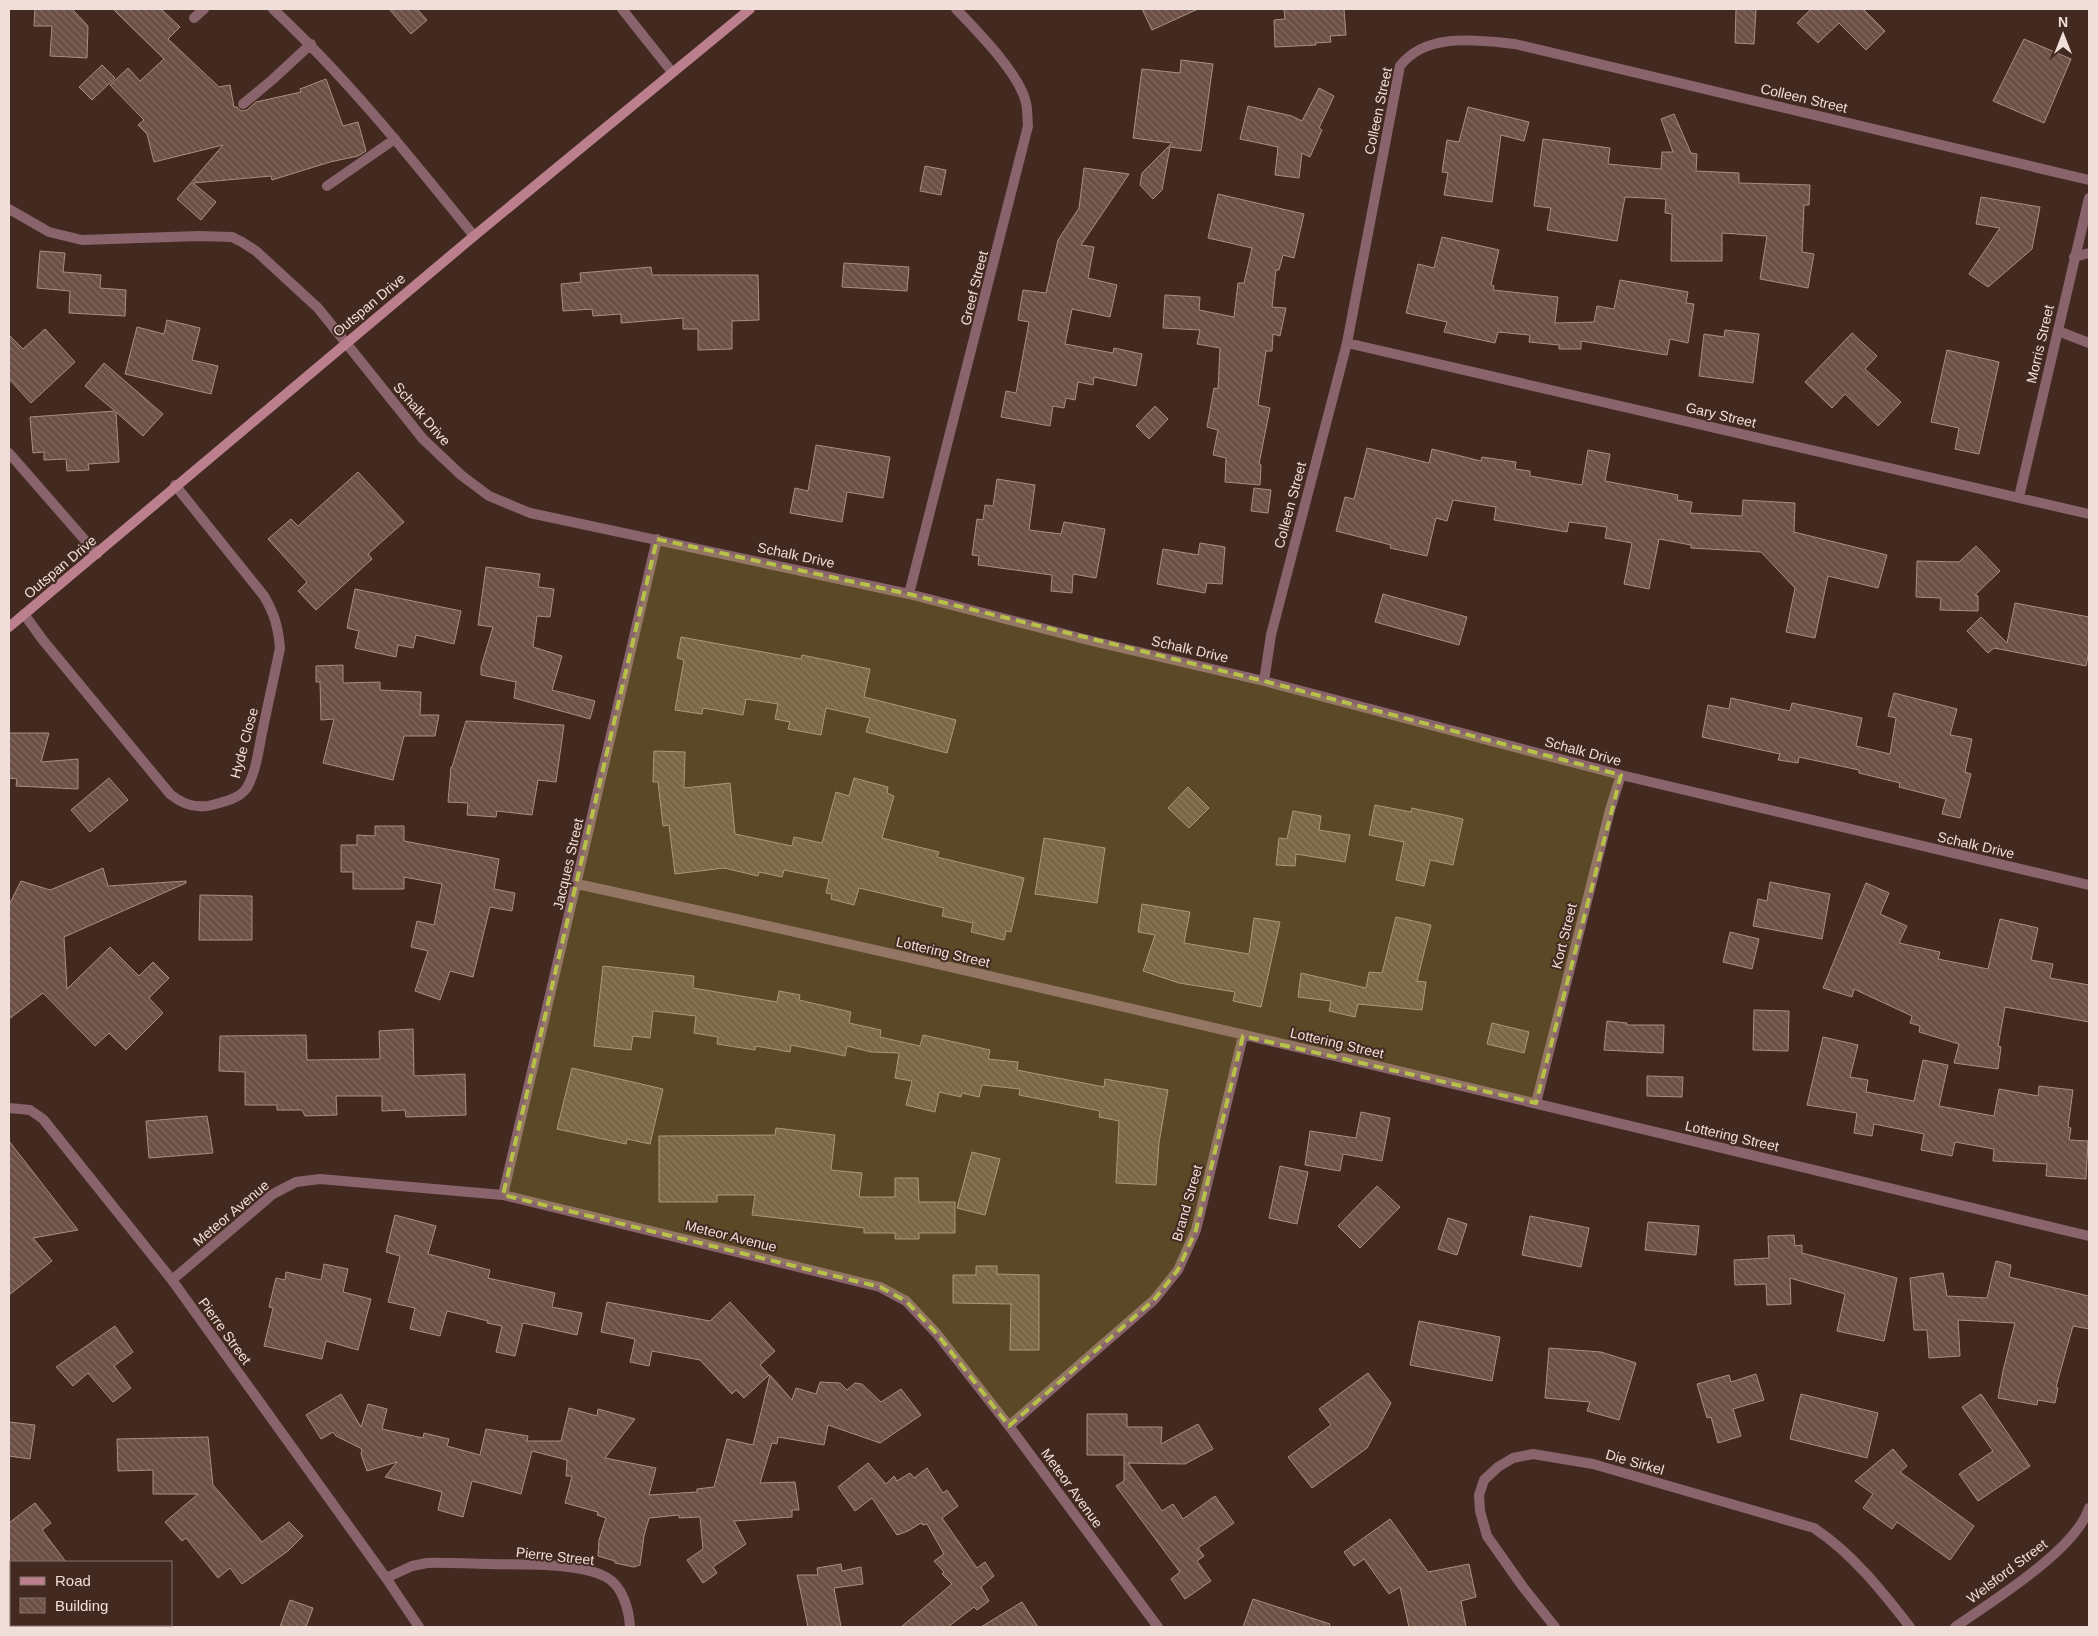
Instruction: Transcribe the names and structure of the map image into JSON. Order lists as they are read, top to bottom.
{
  "streets": {
    "street": [
      "Colleen Street",
      "Greef Street",
      "Outspan Drive",
      "Morris Street",
      "Schalk Drive",
      "Gary Street",
      "Hyde Close",
      "Jacques Street",
      "Kort Street",
      "Lottering Street",
      "Brand Street",
      "Meteor Avenue",
      "Pierre Street",
      "Die Sirkel",
      "Welsford Street"
    ]
  },
  "crossings": [
    ["Colleen Street", "Schalk Drive"],
    ["Colleen Street", "Gary Street"],
    ["Greef Street", "Schalk Drive"],
    ["Outspan Drive", "Schalk Drive"],
    ["Outspan Drive", "Hyde Close"],
    ["Morris Street", "Gary Street"],
    ["Schalk Drive", "Jacques Street"],
    ["Schalk Drive", "Kort Street"],
    ["Jacques Street", "Lottering Street"],
    ["Jacques Street", "Meteor Avenue"],
    ["Kort Street", "Lottering Street"],
    ["Lottering Street", "Brand Street"],
    ["Brand Street", "Meteor Avenue"],
    ["Meteor Avenue", "Pierre Street"]
  ],
  "legend": ["Road", "Building"],
  "north": "top"
}
